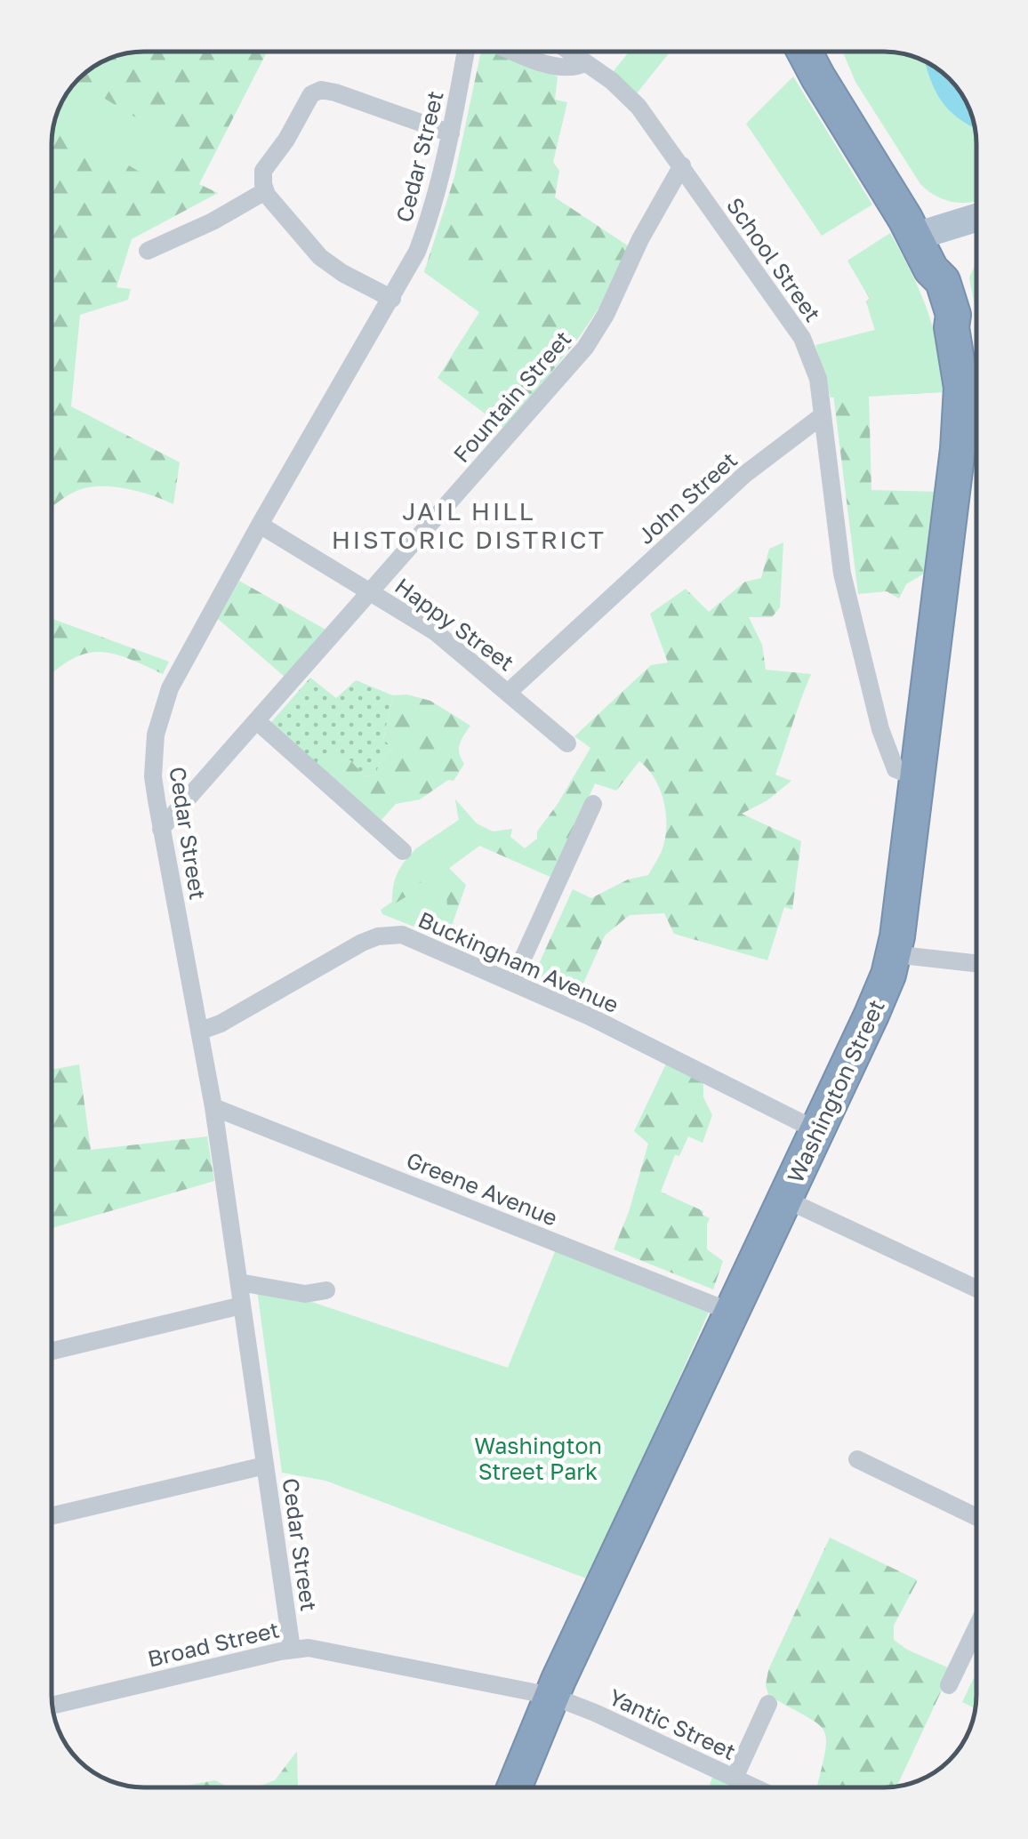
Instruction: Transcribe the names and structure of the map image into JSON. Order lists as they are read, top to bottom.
{
  "streets": {
    "highway": ["Washington Street"],
    "street": [
      "Cedar Street",
      "School Street",
      "Fountain Street",
      "John Street",
      "Happy Street",
      "Buckingham Avenue",
      "Greene Avenue",
      "Broad Street",
      "Yantic Street"
    ]
  },
  "crossings": [
    ["Cedar Street", "Fountain Street"],
    ["Cedar Street", "Happy Street"],
    ["Cedar Street", "Buckingham Avenue"],
    ["Cedar Street", "Greene Avenue"],
    ["Cedar Street", "Broad Street"],
    ["School Street", "Fountain Street"],
    ["School Street", "John Street"],
    ["School Street", "Washington Street"],
    ["Fountain Street", "Happy Street"],
    ["John Street", "Happy Street"],
    ["Buckingham Avenue", "Washington Street"],
    ["Washington Street", "Greene Avenue"],
    ["Washington Street", "Broad Street"],
    ["Washington Street", "Yantic Street"],
    ["Broad Street", "Yantic Street"]
  ],
  "districts": ["JAIL HILL HISTORIC DISTRICT"],
  "parks": ["Washington Street Park"]
}
